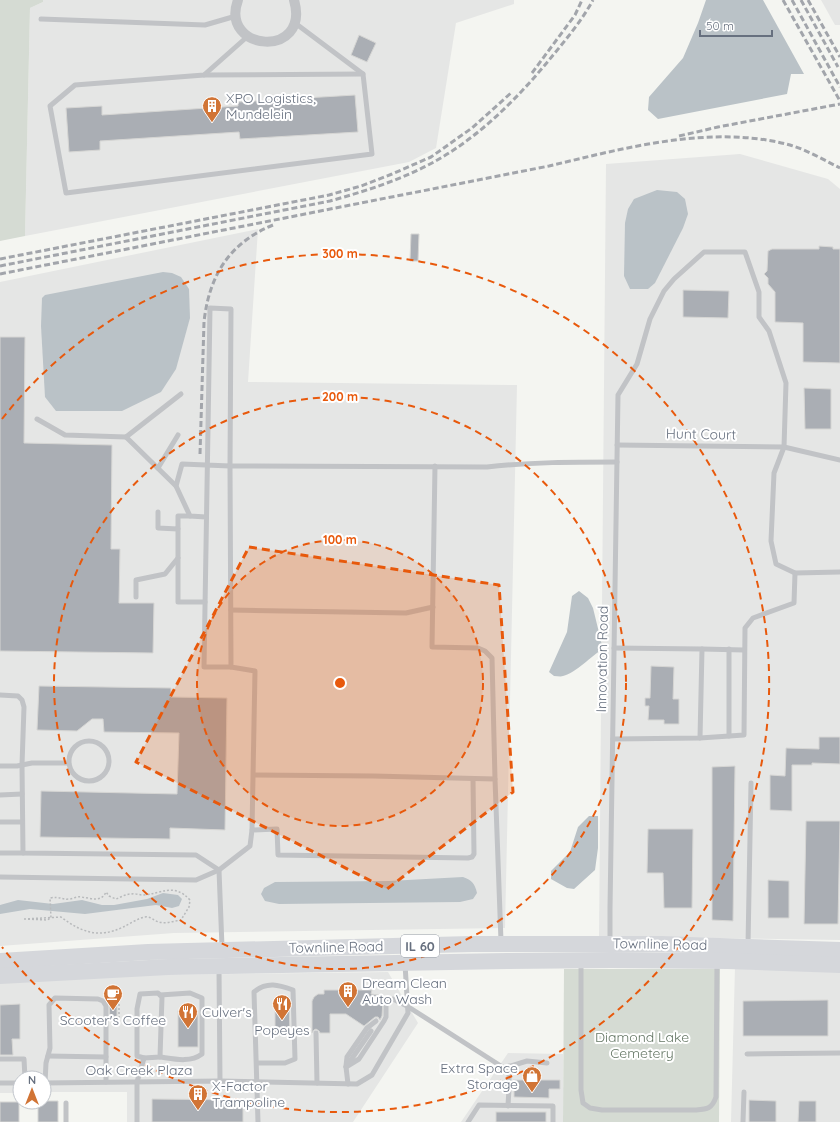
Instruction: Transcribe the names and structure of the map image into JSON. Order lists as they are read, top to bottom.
{
  "streets": {
    "main road": ["Townline Road", "IL 60"],
    "lane": ["Hunt Court", "Innovation Road", "Oak Creek Plaza"]
  },
  "crossings": [
    ["Hunt Court", "Innovation Road"],
    ["Innovation Road", "Townline Road"],
    ["Townline Road", "Oak Creek Plaza"]
  ],
  "parks": ["Diamond Lake Cemetery"],
  "places": {
    "building": ["XPO Logistics, Mundelein", "Dream Clean Auto Wash", "X-Factor Trampoline"],
    "cafe": ["Scooter's Coffee"],
    "restaurant": ["Popeyes", "Culver's"],
    "shop": ["Extra Space Storage"]
  },
  "scale_bar": "50 m",
  "north": "top",
  "rings": ["300 m", "200 m", "100 m"]
}
